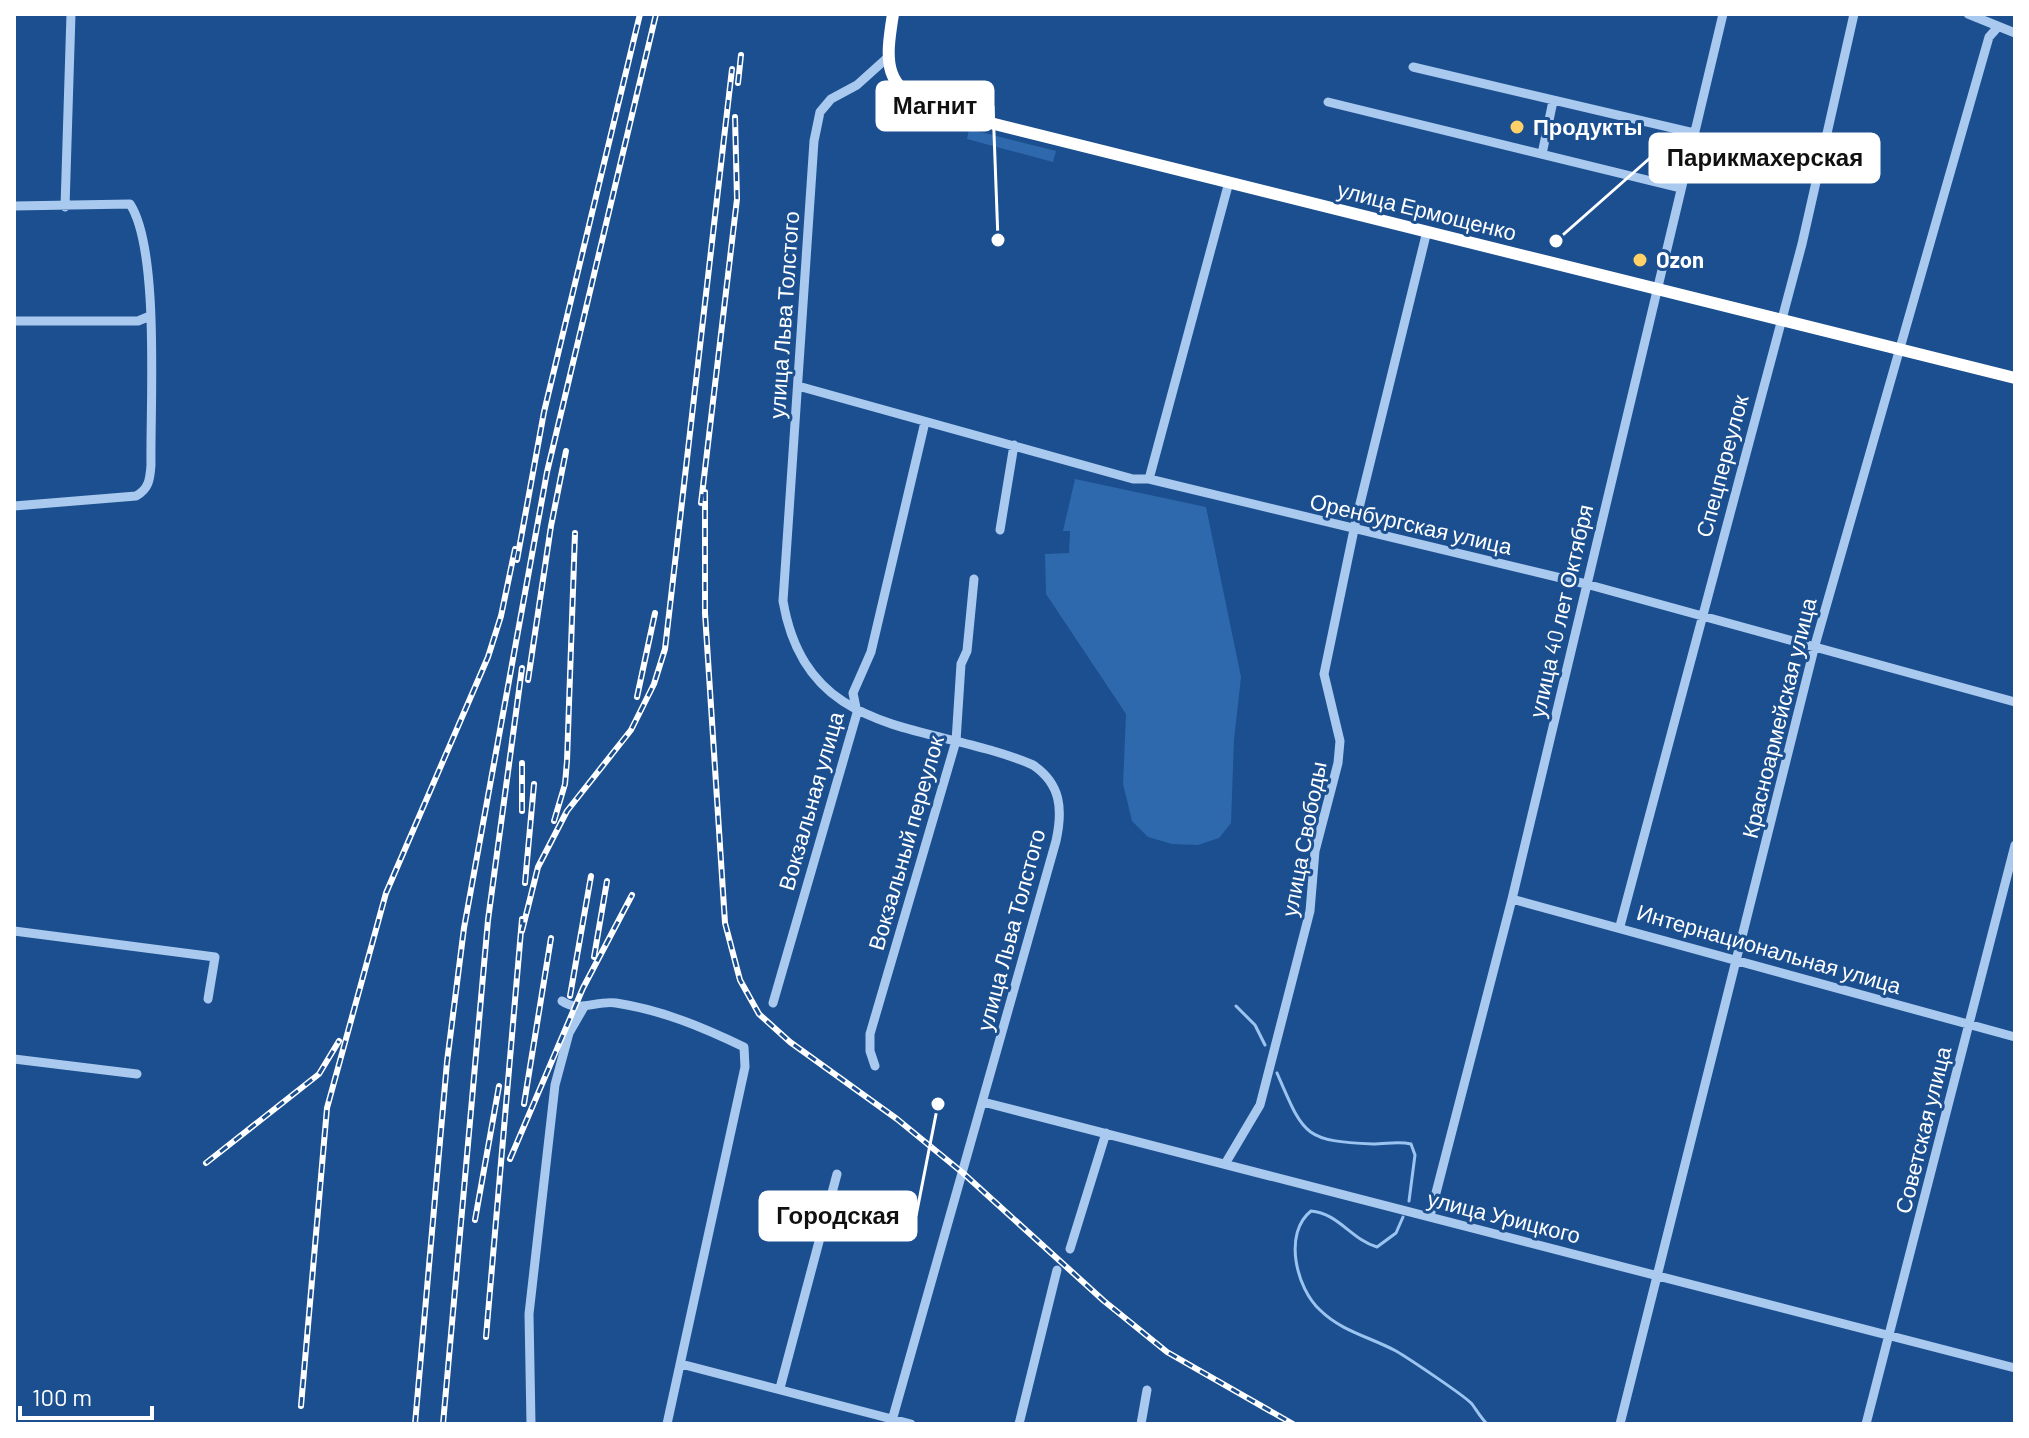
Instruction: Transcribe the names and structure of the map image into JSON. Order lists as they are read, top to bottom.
{
  "streets": {
    "highway": ["улица Ермощенко"],
    "street": [
      "улица Льва Толстого",
      "Спецпереулок",
      "Оренбургская улица",
      "улица 40 лет Октября",
      "Красноармейская улица",
      "Вокзальная улица",
      "улица Свободы",
      "Вокзальный переулок",
      "Интернациональная улица",
      "Советская улица",
      "улица Урицкого"
    ]
  },
  "crossings": [
    ["улица Ермощенко", "улица Льва Толстого"],
    ["улица Ермощенко", "Спецпереулок"],
    ["улица Ермощенко", "улица 40 лет Октября"],
    ["улица Ермощенко", "Красноармейская улица"],
    ["улица Ермощенко", "улица Свободы"],
    ["улица Льва Толстого", "Оренбургская улица"],
    ["улица Льва Толстого", "Вокзальная улица"],
    ["улица Льва Толстого", "Вокзальный переулок"],
    ["улица Льва Толстого", "улица Урицкого"],
    ["Спецпереулок", "Оренбургская улица"],
    ["Спецпереулок", "Интернациональная улица"],
    ["Оренбургская улица", "улица 40 лет Октября"],
    ["Оренбургская улица", "Красноармейская улица"],
    ["Оренбургская улица", "Вокзальная улица"],
    ["Оренбургская улица", "улица Свободы"],
    ["улица 40 лет Октября", "Интернациональная улица"],
    ["улица 40 лет Октября", "улица Урицкого"],
    ["Красноармейская улица", "Интернациональная улица"],
    ["Красноармейская улица", "улица Урицкого"],
    ["улица Свободы", "улица Урицкого"],
    ["Интернациональная улица", "Советская улица"],
    ["Советская улица", "улица Урицкого"]
  ],
  "places": [
    "Продукты",
    "Магнит",
    "Парикмахерская",
    "Ozon",
    "Городская"
  ],
  "scale_bar": "100 m"
}
